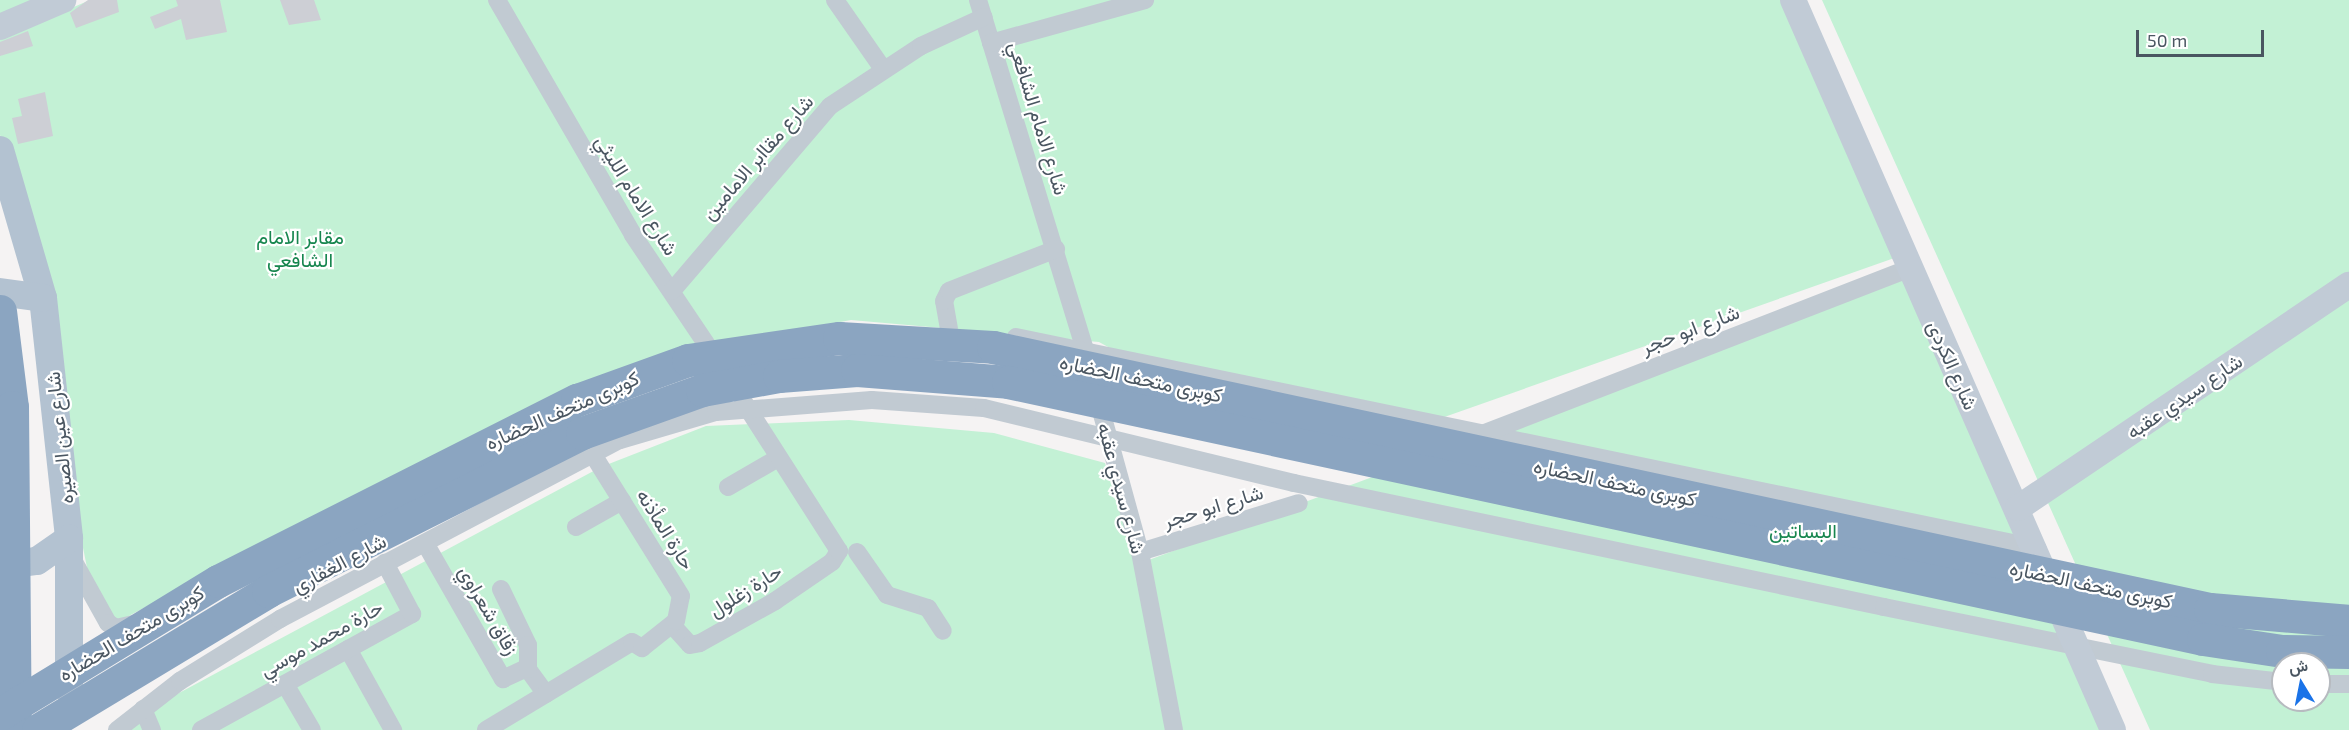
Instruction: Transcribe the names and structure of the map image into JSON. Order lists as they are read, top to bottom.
{
  "streets": {
    "highway": ["كوبرى متحف الحضاره"],
    "main road": ["شارع عين الصيره"],
    "street": [
      "شارع الامام الشافعي",
      "شارع مقاابر الامامين",
      "شارع الامام الليثي",
      "شارع ابو حجر",
      "شارع الكردى",
      "شارع سيدي عقبه",
      "حارة المأذنه",
      "شارع الغفاري",
      "حارة زغلول",
      "زقاق شعراوي",
      "حارة محمد موسي"
    ]
  },
  "crossings": [
    ["شارع الامام الشافعي", "شارع مقاابر الامامين"],
    ["شارع الامام الشافعي", "شارع سيدي عقبه"],
    ["شارع مقاابر الامامين", "شارع الامام الليثي"],
    ["شارع الامام الليثي", "شارع الغفاري"],
    ["شارع ابو حجر", "شارع الكردى"],
    ["شارع ابو حجر", "شارع سيدي عقبه"],
    ["شارع الكردى", "شارع سيدي عقبه"],
    ["شارع الكردى", "شارع الغفاري"],
    ["كوبرى متحف الحضاره", "شارع عين الصيره"],
    ["شارع سيدي عقبه", "شارع الغفاري"],
    ["حارة المأذنه", "شارع الغفاري"],
    ["حارة المأذنه", "حارة زغلول"],
    ["شارع الغفاري", "زقاق شعراوي"],
    ["شارع الغفاري", "حارة محمد موسي"]
  ],
  "parks": ["مقابر الامام الشافعي", "البساتين"],
  "scale_bar": "50 m",
  "north": "top"
}
